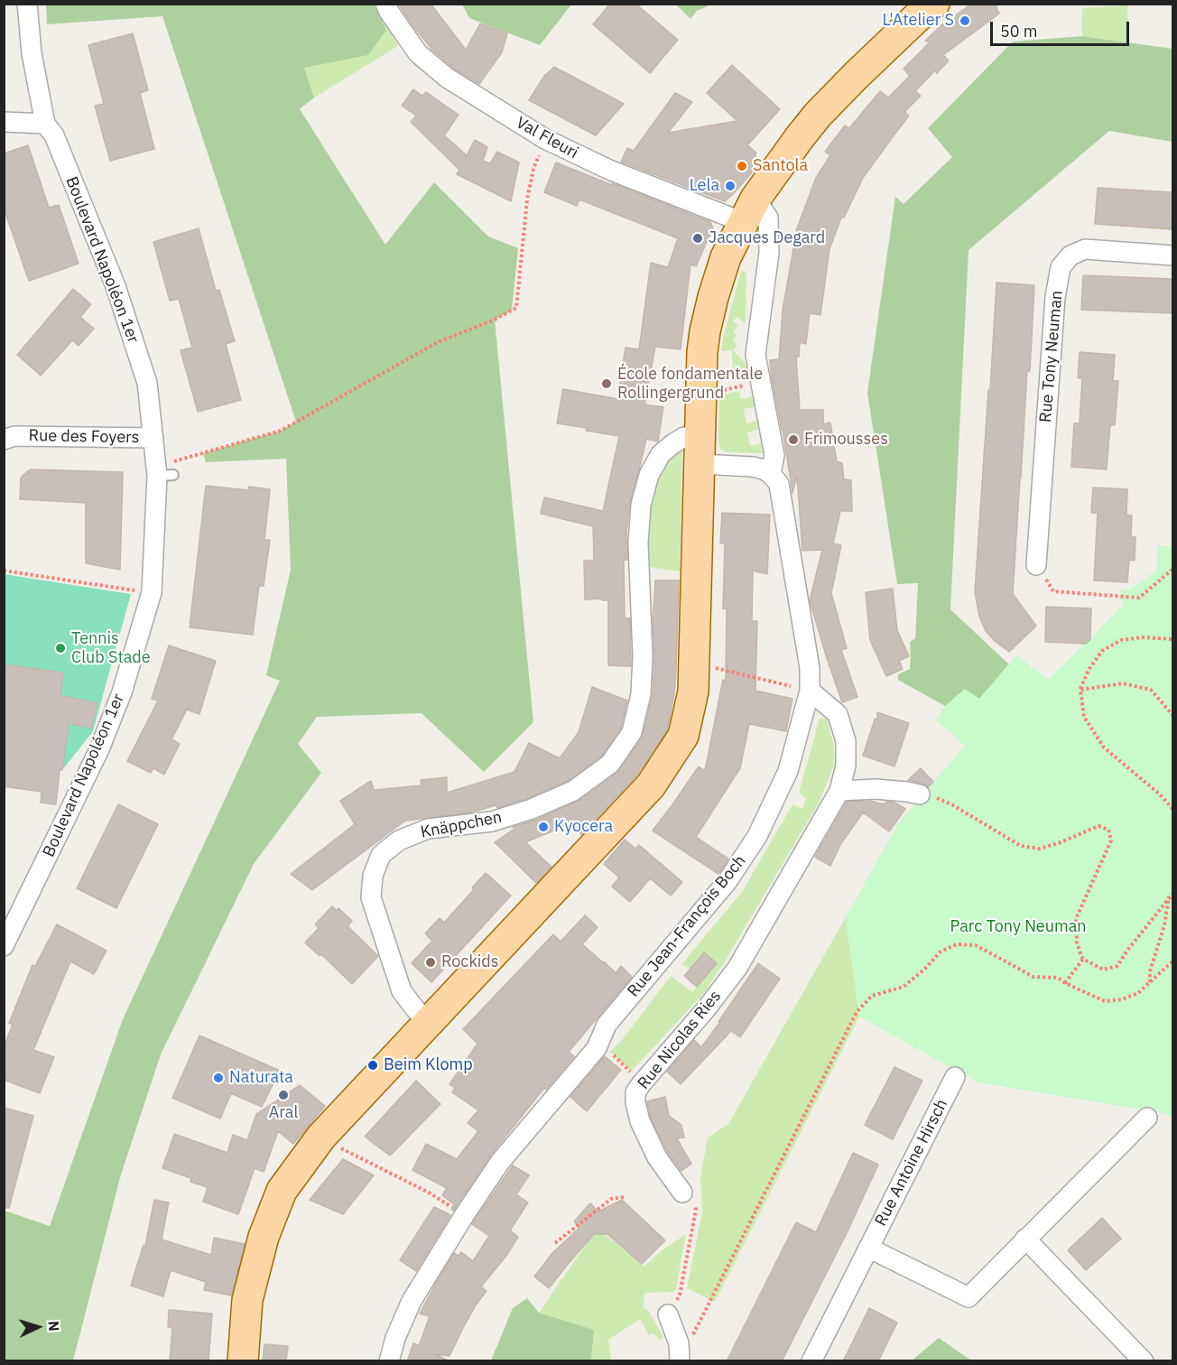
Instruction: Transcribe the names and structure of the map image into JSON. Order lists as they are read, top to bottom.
{
  "streets": {
    "street": [
      "Val Fleuri",
      "Boulevard Napoléon 1er",
      "Rue Tony Neuman",
      "Rue des Foyers",
      "Knäppchen",
      "Rue Jean-François Boch",
      "Rue Nicolas Ries",
      "Rue Antoine Hirsch"
    ]
  },
  "crossings": [
    ["Boulevard Napoléon 1er", "Rue des Foyers"],
    ["Rue Jean-François Boch", "Rue Nicolas Ries"]
  ],
  "parks": ["Parc Tony Neuman"],
  "places": [
    "L'Atelier S",
    "Santola",
    "Lela",
    "Jacques Degard",
    "École fondamentale Rollingergrund",
    "Frimousses",
    "Tennis Club Stade",
    "Kyocera",
    "Rockids",
    "Beim Klomp",
    "Naturata",
    "Aral"
  ],
  "scale_bar": "50 m",
  "north": "right"
}
